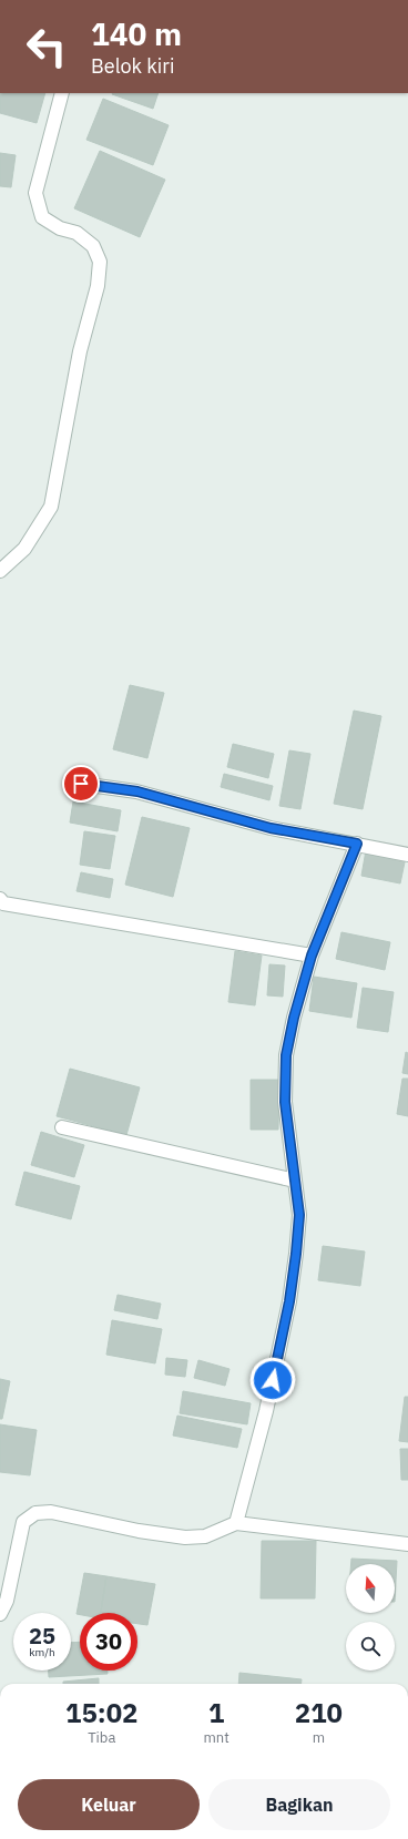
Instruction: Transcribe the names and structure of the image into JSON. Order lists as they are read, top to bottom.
{
  "north": "top",
  "page": {
    "turn": ["140 m", "Belok kiri"],
    "speed": "25 km/h",
    "limit": "30",
    "eta": [
      "15:02",
      "Tiba",
      "1",
      "mnt",
      "210",
      "m"
    ],
    "buttons": ["Keluar", "Bagikan"]
  }
}
